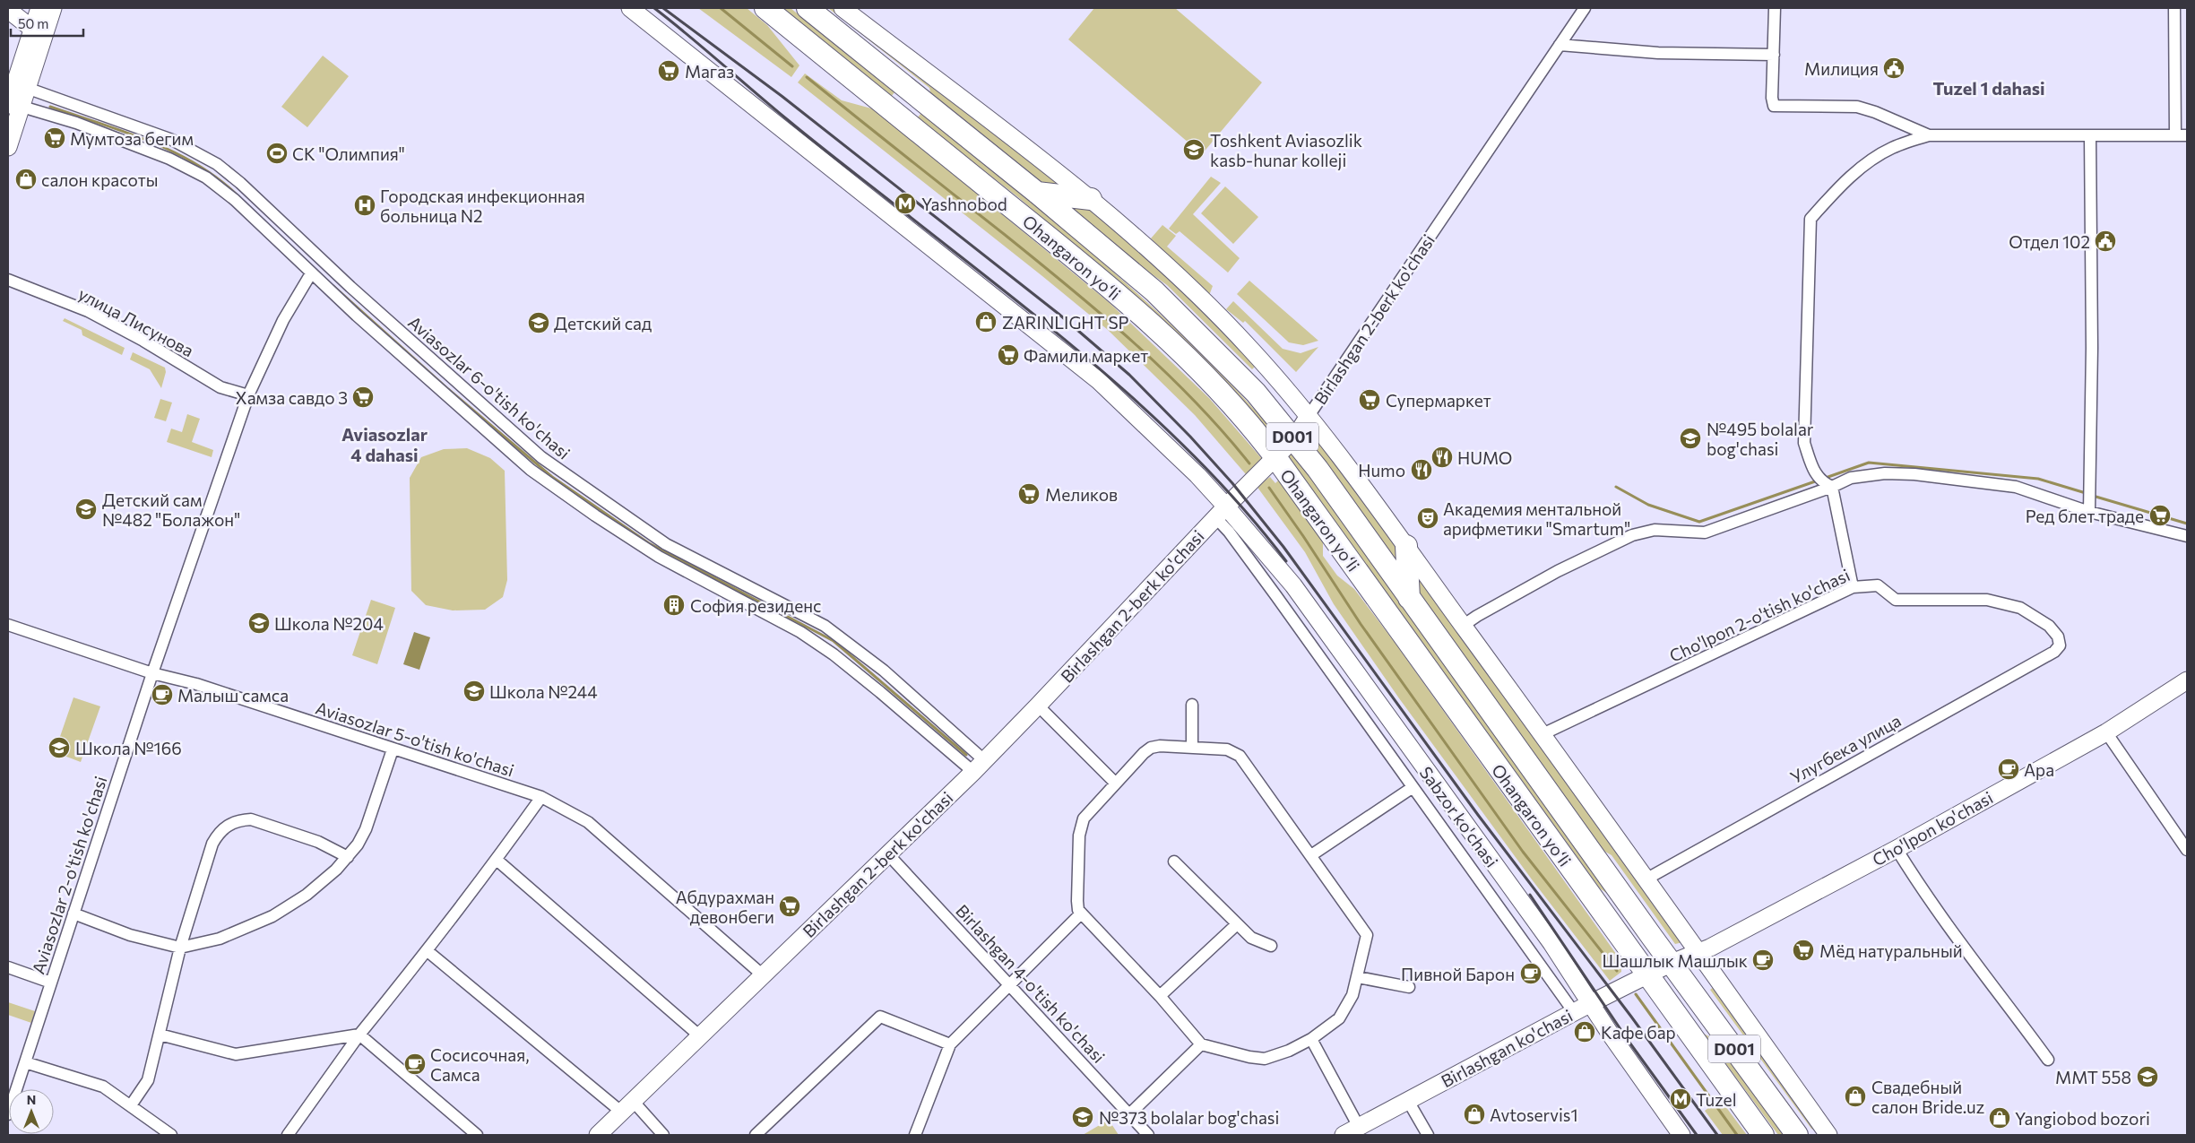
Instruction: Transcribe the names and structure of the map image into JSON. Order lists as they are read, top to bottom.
{
  "streets": {
    "highway": ["Ohangaron yoʻli", "D001"],
    "main road": [
      "Birlashgan 2-berk ko'chasi",
      "Sabzor ko'chasi",
      "Cho'lpon ko'chasi",
      "Birlashgan ko'chasi"
    ],
    "street": [
      "улица Лисунова",
      "Aviasozlar 6-o'tish ko'chasi",
      "Cho'lpon 2-o'tish ko'chasi",
      "Aviasozlar 5-o'tish ko'chasi",
      "Улугбека улица",
      "Aviasozlar 2-o'tish ko'chasi",
      "Birlashgan 4-o'tish ko'chasi"
    ]
  },
  "crossings": [
    ["Ohangaron yoʻli", "Birlashgan 2-berk ko'chasi"],
    ["Ohangaron yoʻli", "Cho'lpon ko'chasi"],
    ["Ohangaron yoʻli", "Birlashgan ko'chasi"],
    ["Birlashgan 2-berk ko'chasi", "Aviasozlar 6-o'tish ko'chasi"],
    ["Birlashgan 2-berk ko'chasi", "Aviasozlar 5-o'tish ko'chasi"],
    ["Birlashgan 2-berk ko'chasi", "Sabzor ko'chasi"],
    ["Birlashgan 2-berk ko'chasi", "Birlashgan 4-o'tish ko'chasi"],
    ["улица Лисунова", "Aviasozlar 2-o'tish ko'chasi"],
    ["Aviasozlar 6-o'tish ko'chasi", "Aviasozlar 2-o'tish ko'chasi"],
    ["Cho'lpon 2-o'tish ko'chasi", "Улугбека улица"],
    ["Aviasozlar 5-o'tish ko'chasi", "Aviasozlar 2-o'tish ko'chasi"],
    ["Sabzor ko'chasi", "Birlashgan ko'chasi"],
    ["Cho'lpon ko'chasi", "Birlashgan ko'chasi"]
  ],
  "districts": ["Tuzel 1 dahasi", "Aviasozlar 4 dahasi"],
  "places": {
    "public building": ["Милиция", "Отдел 102"],
    "supermarket": [
      "Магаз",
      "Мумтоза бегим",
      "Фамили маркет",
      "Хамза савдо 3",
      "Супермаркет",
      "Меликов",
      "Ред блет траде",
      "Абдурахман девонбеги",
      "Мёд натуральный"
    ],
    "school or university": [
      "Toshkent Aviasozlik kasb-hunar kolleji",
      "Детский сад",
      "№495 bolalar bog'chasi",
      "Детский сам №482 \"Болажон\"",
      "Школа №204",
      "Школа №244",
      "Школа №166",
      "MMT 558",
      "№373 bolalar bog'chasi"
    ],
    "sports": ["СК \"Олимпия\""],
    "shop": [
      "салон красоты",
      "ZARINLIGHT SP",
      "Кафе бар",
      "Свадебный салон Bride.uz",
      "Avtoservis1",
      "Yangiobod bozori"
    ],
    "metro station": ["Yashnobod", "Tuzel"],
    "hospital": ["Городская инфекционная больница N2"],
    "restaurant": ["HUMO", "Humo"],
    "theatre": ["Академия ментальной арифметики \"Smartum\""],
    "building": ["София резиденс"],
    "cafe": [
      "Малыш самса",
      "Ара",
      "Шашлык Машлык",
      "Пивной Барон",
      "Сосисочная, Самса"
    ]
  },
  "scale_bar": "50 m",
  "north": "top"
}
